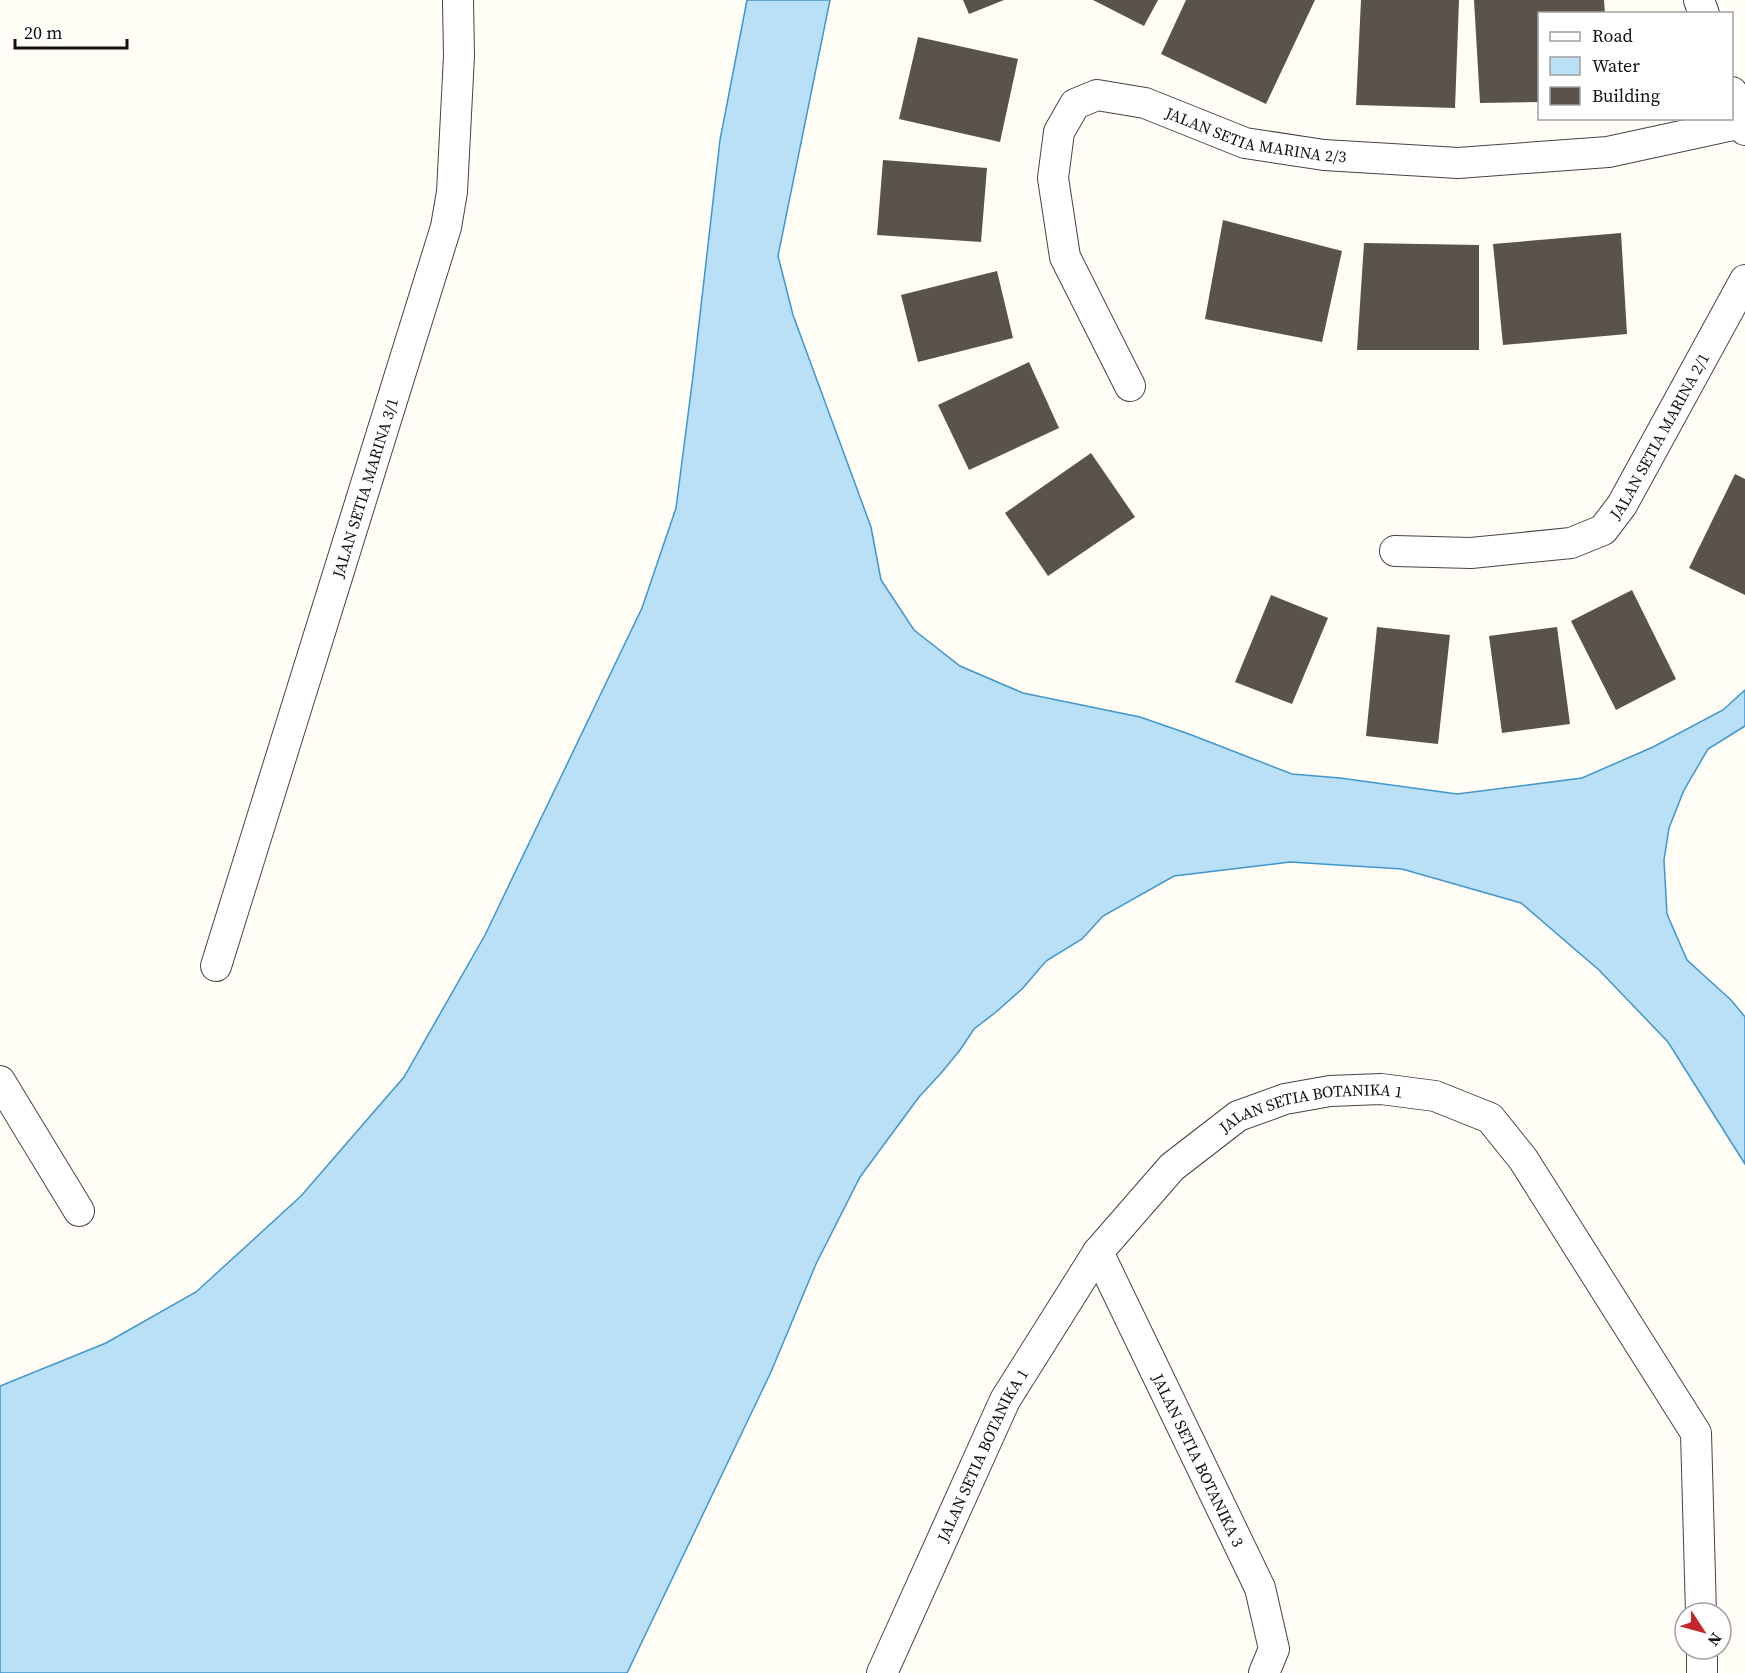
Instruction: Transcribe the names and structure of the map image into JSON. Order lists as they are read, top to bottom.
{
  "streets": {
    "street": [
      "JALAN SETIA MARINA 2/3",
      "JALAN SETIA MARINA 2/1",
      "JALAN SETIA MARINA 3/1",
      "JALAN SETIA BOTANIKA 1",
      "JALAN SETIA BOTANIKA 3"
    ]
  },
  "crossings": [
    ["JALAN SETIA BOTANIKA 1", "JALAN SETIA BOTANIKA 3"]
  ],
  "legend": ["Road", "Water", "Building"],
  "scale_bar": "20 m",
  "north": "bottom right"
}
